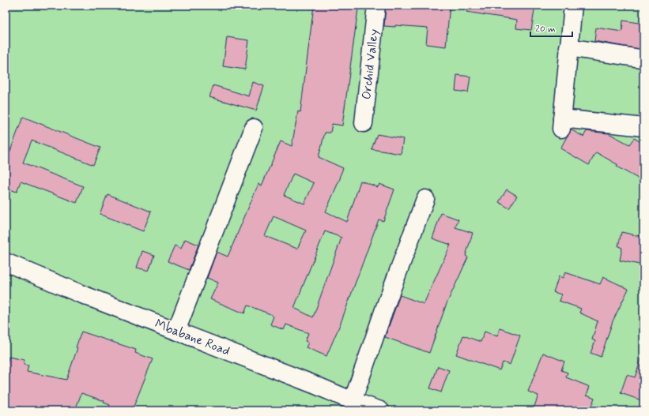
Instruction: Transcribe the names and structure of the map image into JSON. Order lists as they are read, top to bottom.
{
  "streets": {
    "street": ["Orchid Valley", "Mbabane Road"]
  },
  "scale_bar": "20 m"
}
